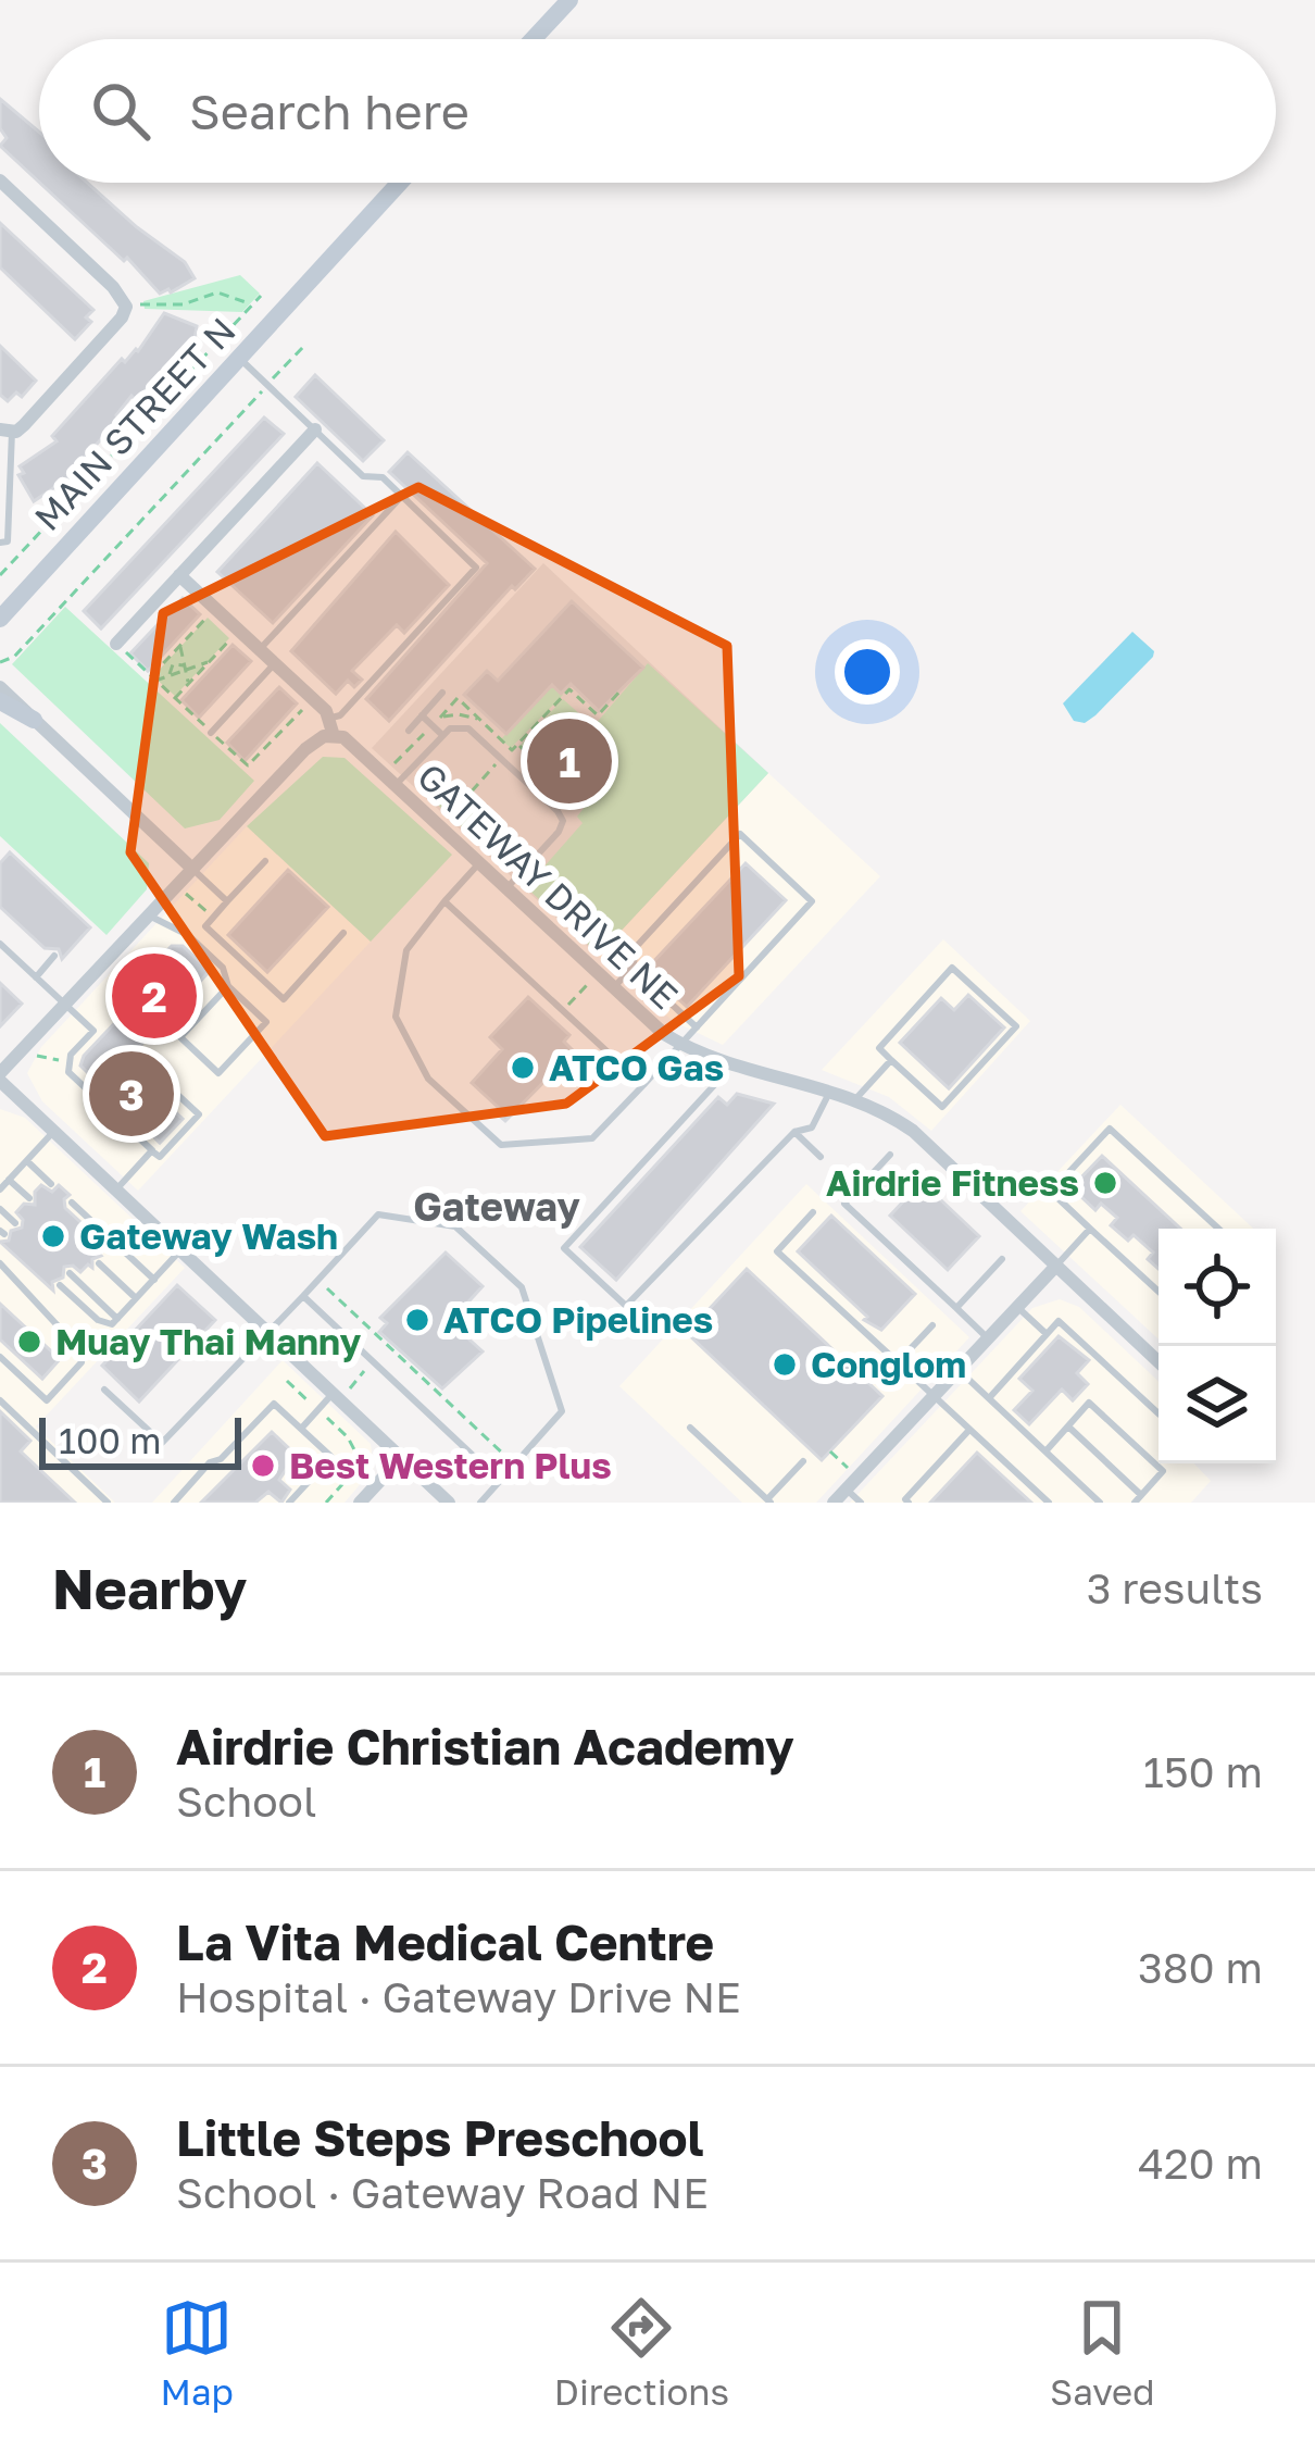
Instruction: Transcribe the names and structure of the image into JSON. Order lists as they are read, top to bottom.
{
  "streets": {
    "street": ["MAIN STREET N", "GATEWAY DRIVE NE"]
  },
  "districts": ["Gateway"],
  "places": [
    "ATCO Gas",
    "Airdrie Fitness",
    "Gateway Wash",
    "ATCO Pipelines",
    "Muay Thai Manny",
    "Conglom",
    "Best Western Plus"
  ],
  "scale_bar": "100 m",
  "page": {
    "search": "Search here",
    "pins": ["1", "2", "3"],
    "scale": "100 m",
    "heading": ["Nearby", "3 results"],
    "list": [
      {
        "mark": "1",
        "name": "Airdrie Christian Academy",
        "note": "School",
        "value": "150 m"
      },
      {
        "mark": "2",
        "name": "La Vita Medical Centre",
        "note": "Hospital · Gateway Drive NE",
        "value": "380 m"
      },
      {
        "mark": "3",
        "name": "Little Steps Preschool",
        "note": "School · Gateway Road NE",
        "value": "420 m"
      }
    ],
    "nav": ["Map", "Directions", "Saved"]
  }
}
